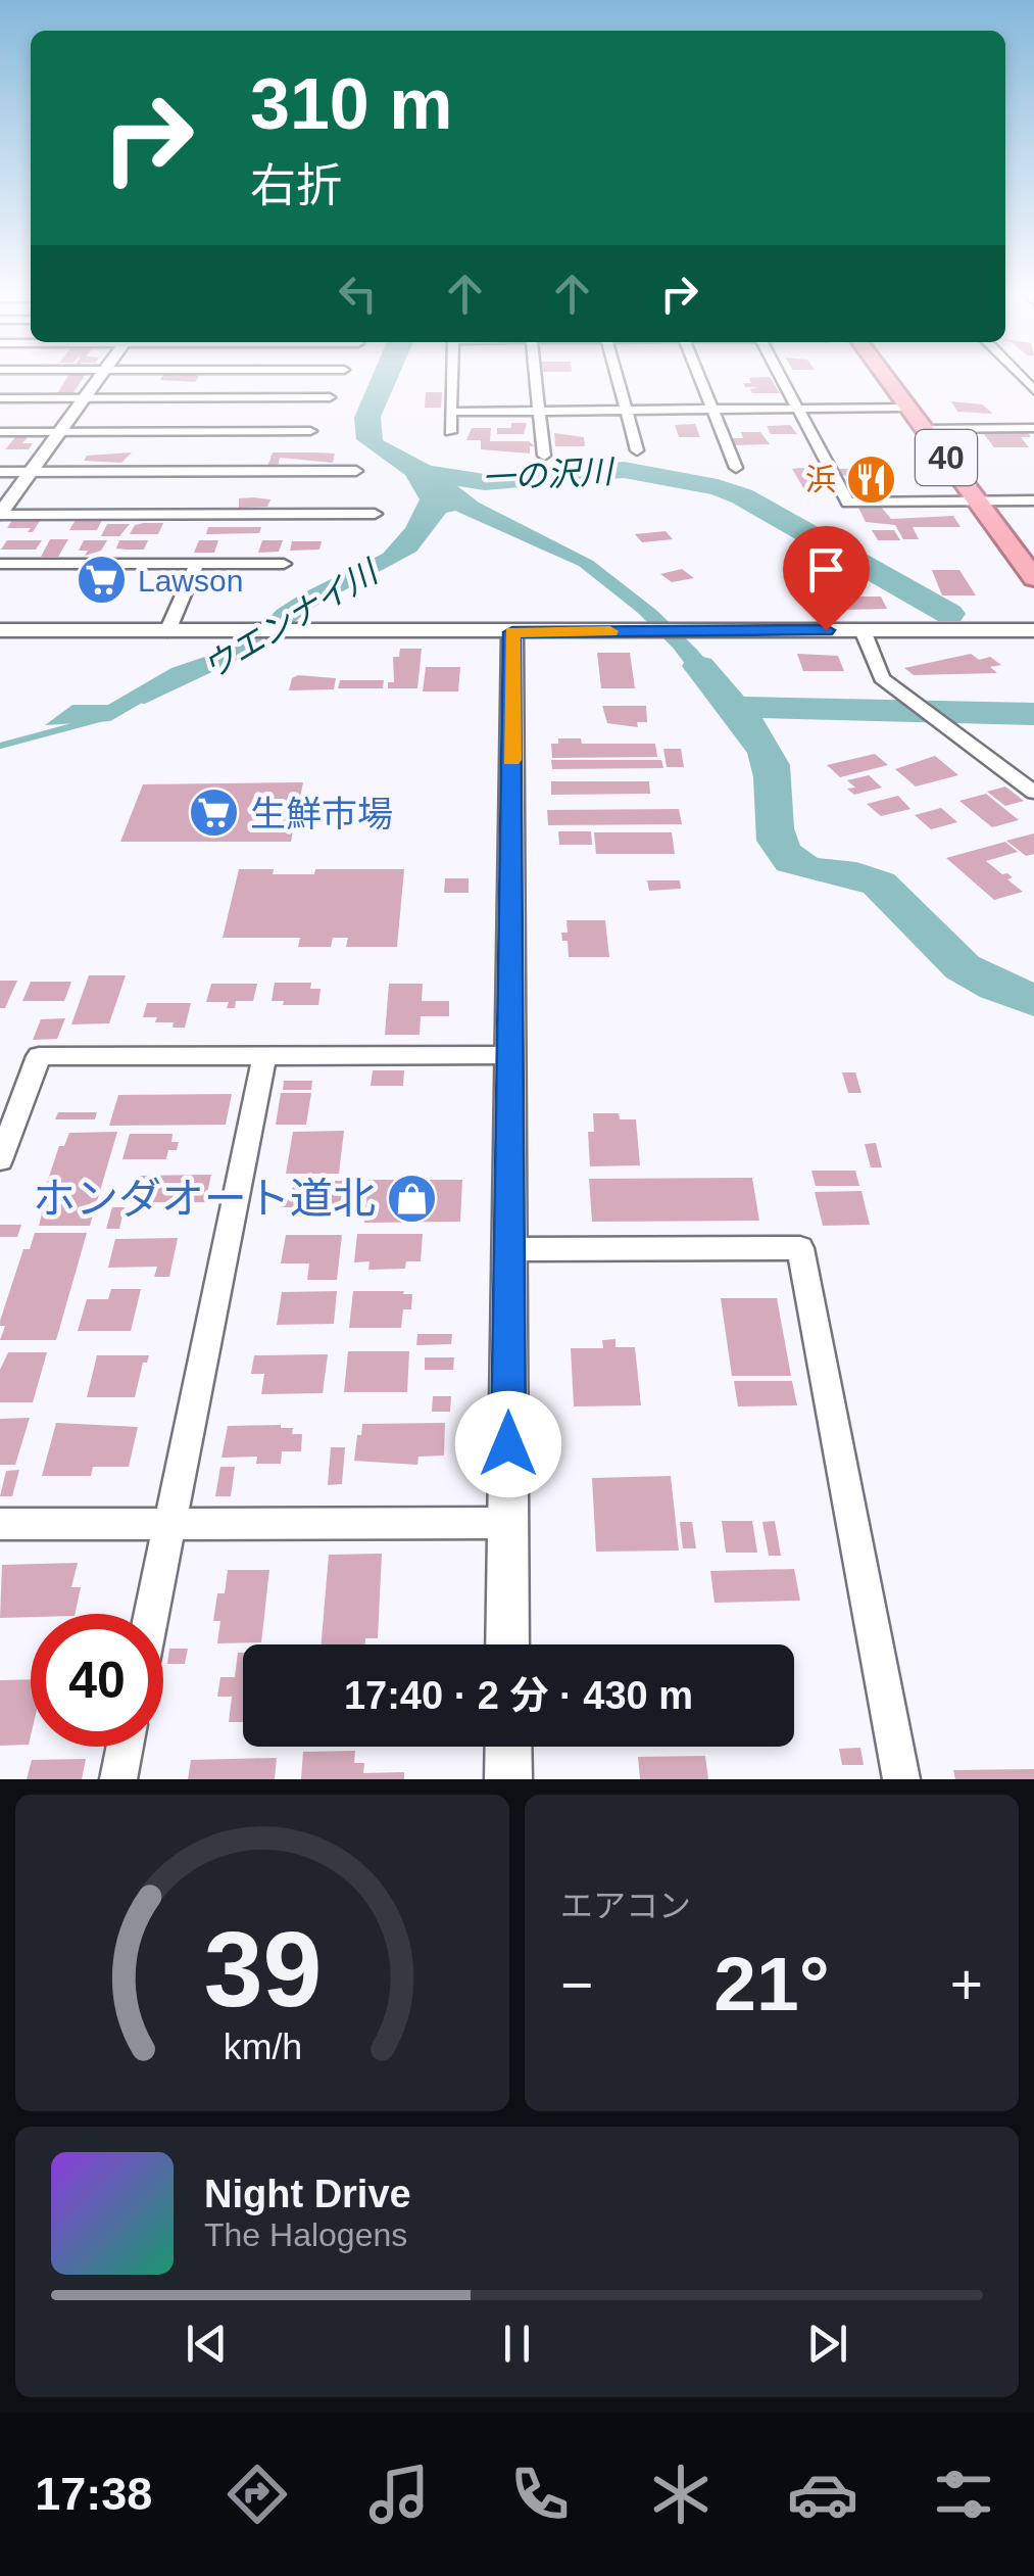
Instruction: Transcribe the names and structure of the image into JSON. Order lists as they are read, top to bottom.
{
  "streets": {
    "highway": ["40"]
  },
  "water": ["一の沢川", "ウエンナイ川"],
  "places": {
    "restaurant": ["浜"],
    "supermarket": ["Lawson", "生鮮市場"],
    "shop": ["ホンダオート道北"]
  },
  "page": {
    "turn": ["310 m", "右折"],
    "limit": "40",
    "trip": "17:40 · 2 分 · 430 m",
    "tile": "エアコン",
    "heat": ["−", "21°", "+"],
    "song": ["Night Drive", "The Halogens"],
    "tabs": "17:38",
    "gauge": ["39", "km/h"]
  }
}
